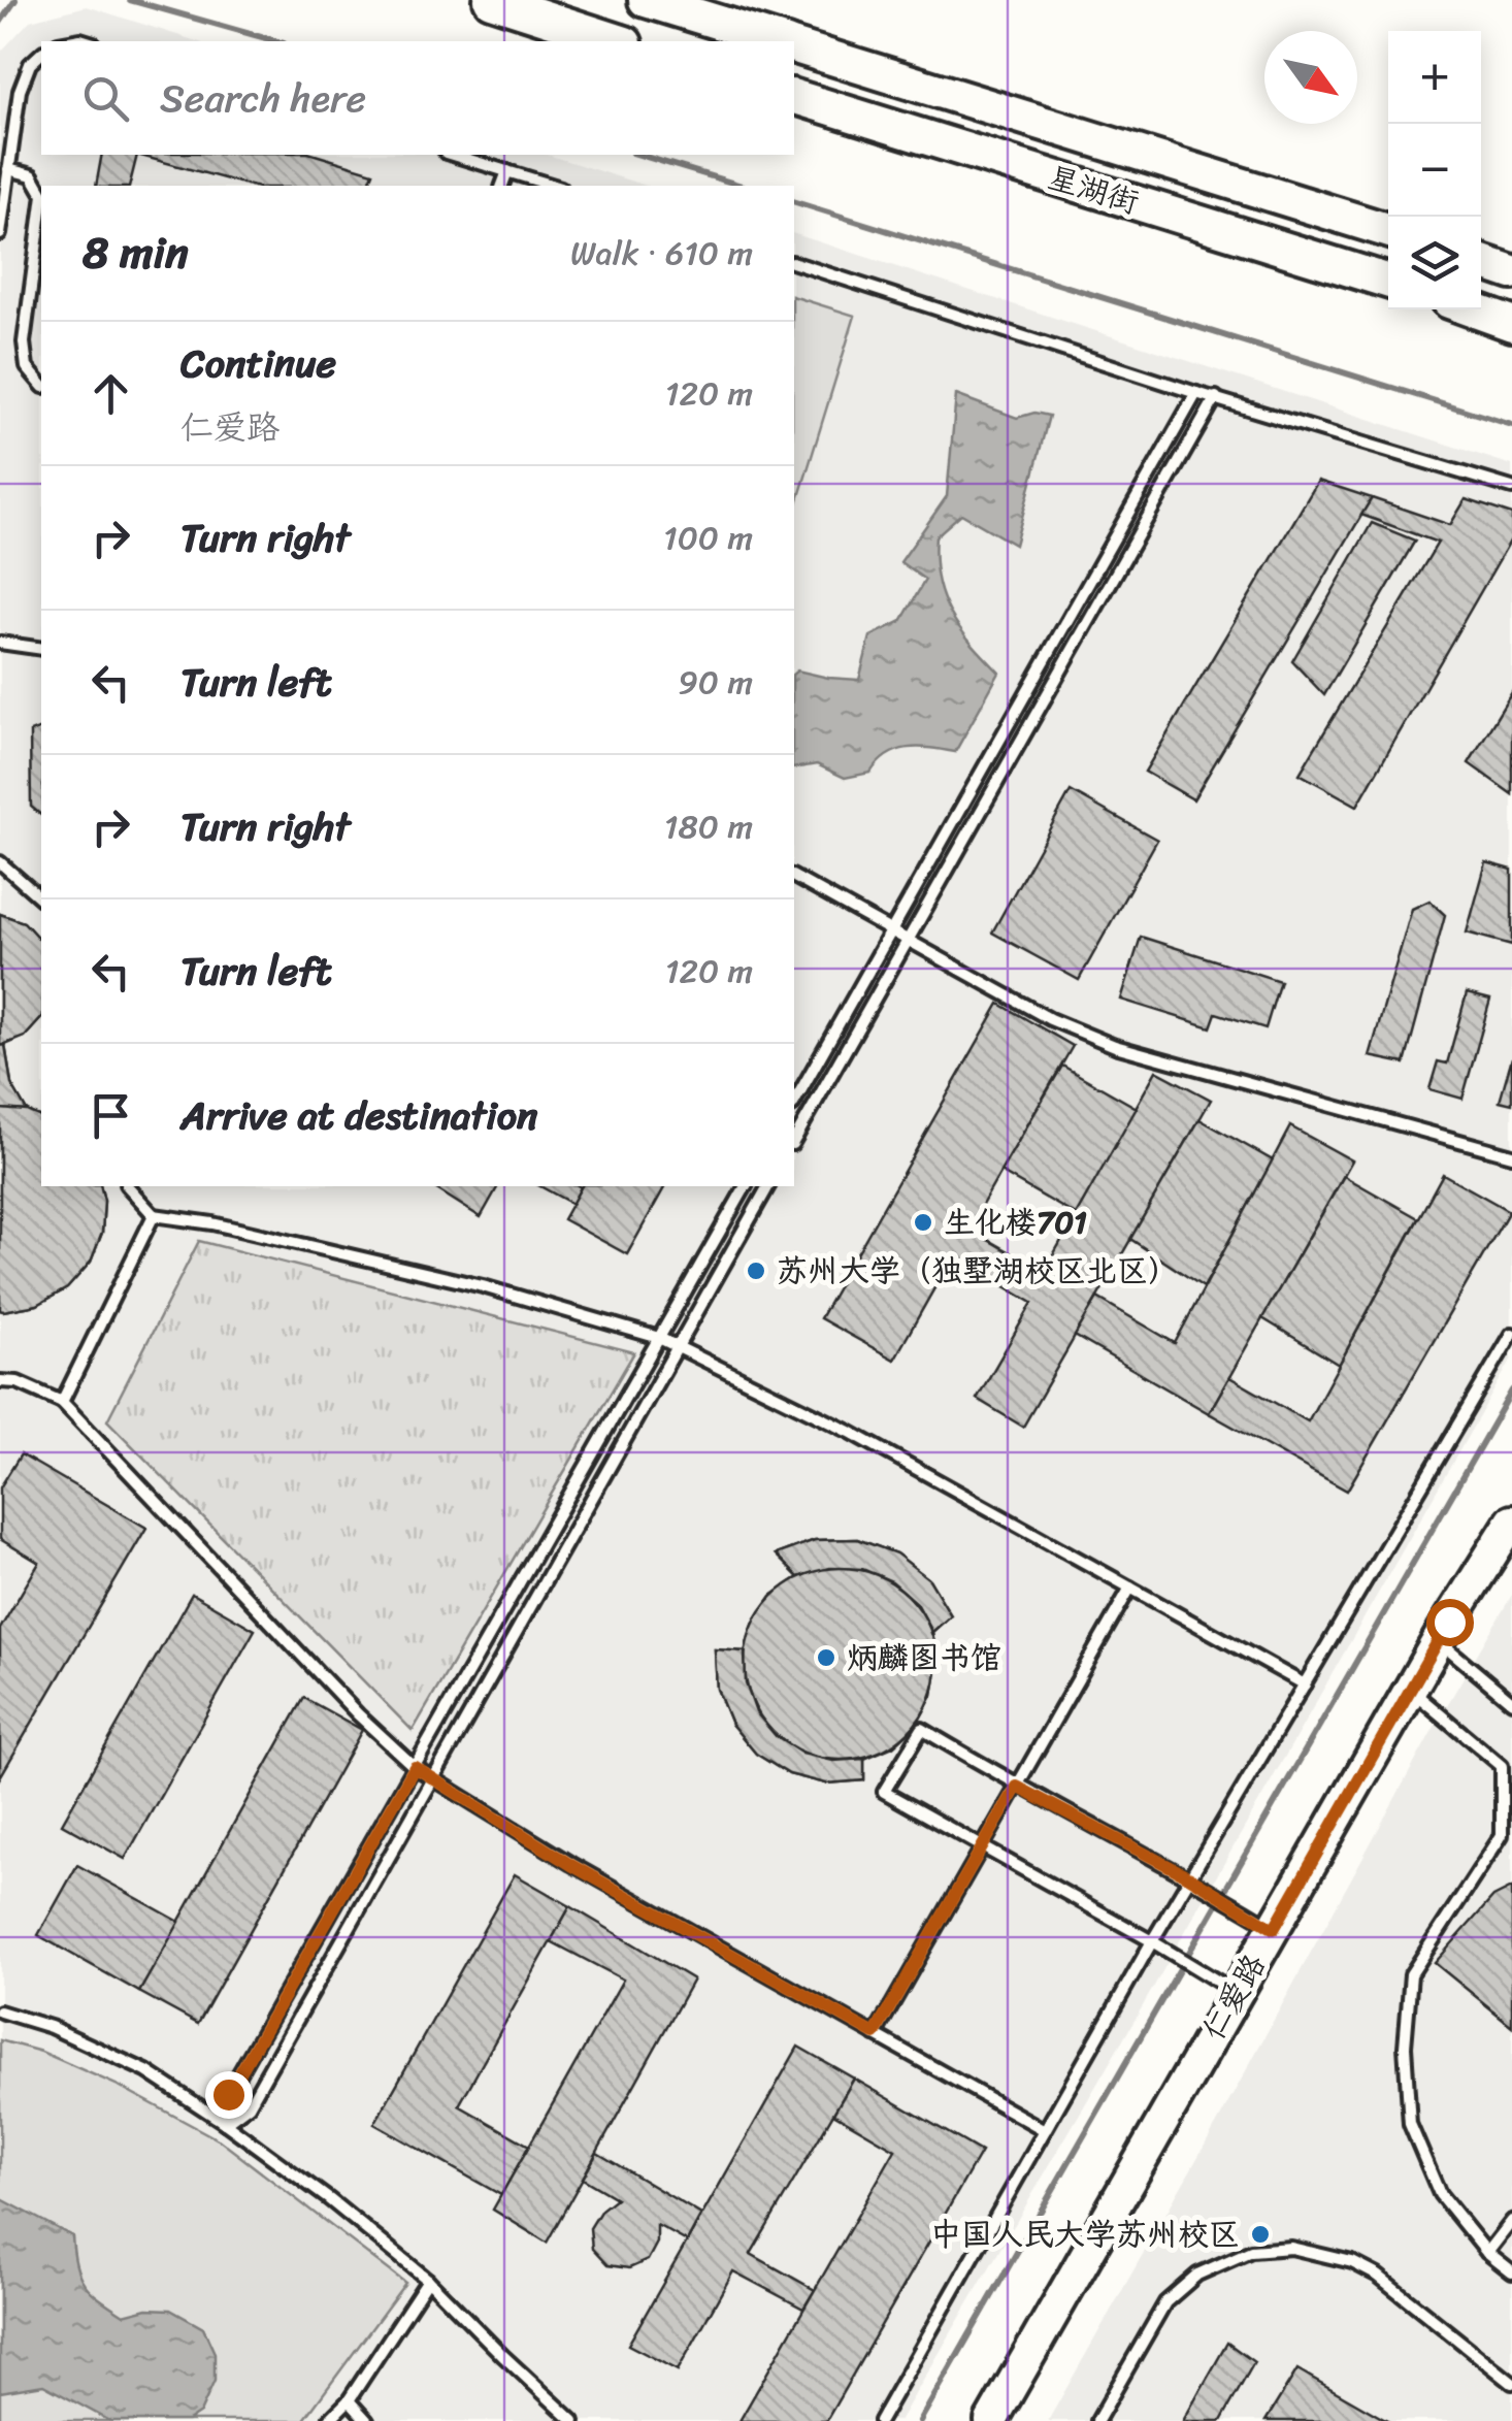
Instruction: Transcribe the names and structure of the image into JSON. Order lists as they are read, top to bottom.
{
  "streets": {
    "main road": ["星湖街", "仁爱路"]
  },
  "places": [
    "生化楼701",
    "苏州大学（独墅湖校区北区）",
    "炳麟图书馆",
    "中国人民大学苏州校区"
  ],
  "north": "bottom right",
  "page": {
    "map_buttons": ["+", "−"],
    "search": "Search here",
    "heading": ["8 min", "Walk · 610 m"],
    "list": [
      ["Continue", "仁爱路", "120 m"],
      ["Turn right", "100 m"],
      ["Turn left", "90 m"],
      ["Turn right", "180 m"],
      ["Turn left", "120 m"],
      "Arrive at destination"
    ]
  }
}
